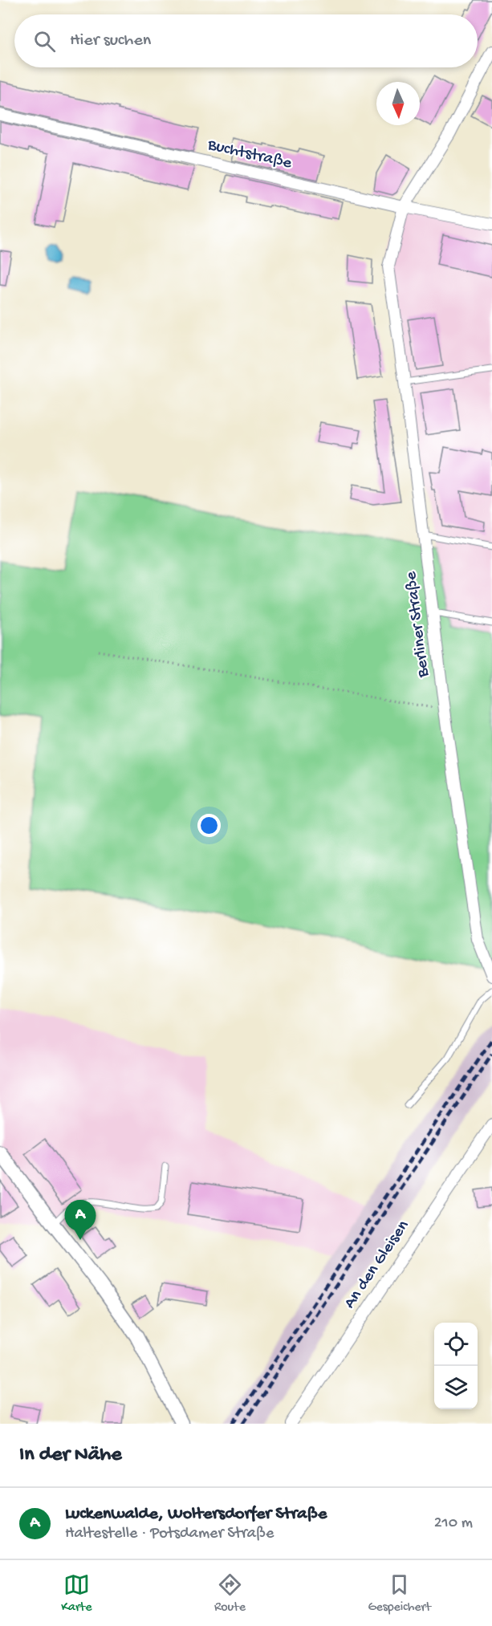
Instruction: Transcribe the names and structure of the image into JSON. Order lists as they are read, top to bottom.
{
  "streets": {
    "street": ["Buchtstraße", "Berliner Straße", "An den Gleisen"]
  },
  "crossings": [
    ["Buchtstraße", "Berliner Straße"]
  ],
  "north": "bottom",
  "page": {
    "search": "Hier suchen",
    "pins": "A",
    "heading": "In der Nähe",
    "list": [
      {
        "mark": "A",
        "name": "Luckenwalde, Woltersdorfer Straße",
        "note": "Haltestelle · Potsdamer Straße",
        "value": "210 m"
      }
    ],
    "nav": ["Karte", "Route", "Gespeichert"]
  }
}
